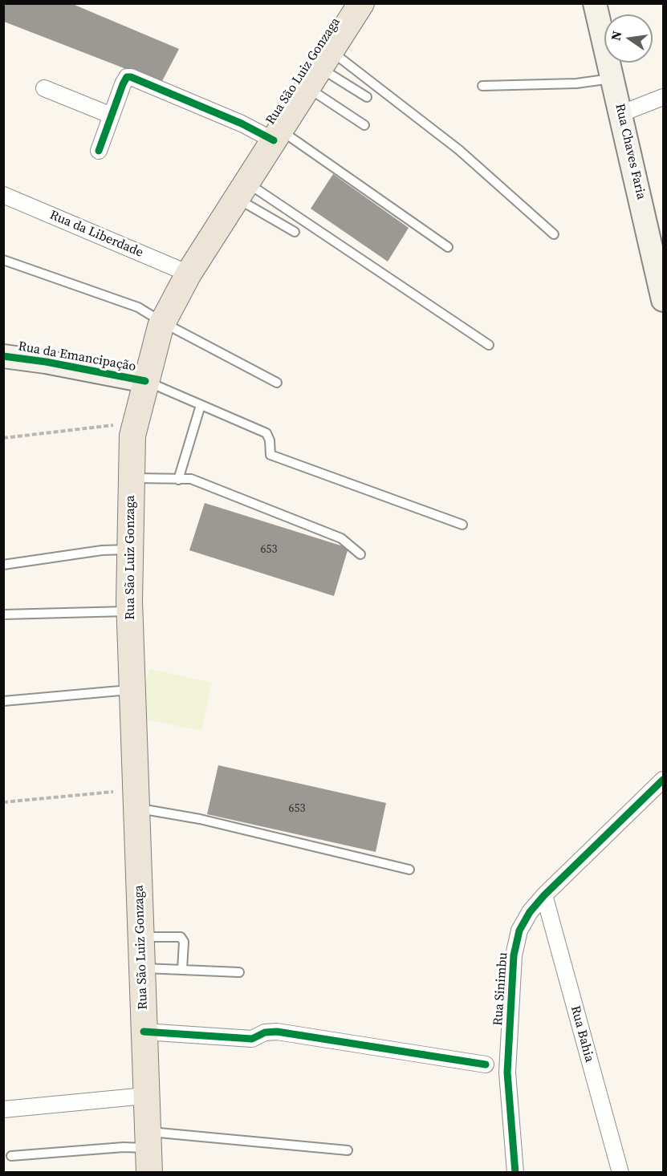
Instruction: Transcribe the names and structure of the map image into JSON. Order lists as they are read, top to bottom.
{
  "streets": {
    "main road": ["Rua São Luiz Gonzaga", "Rua Chaves Faria", "Rua da Emancipação"],
    "street": ["Rua da Liberdade", "Rua Sinimbu", "Rua Bahia"]
  },
  "crossings": [
    ["Rua São Luiz Gonzaga", "Rua da Liberdade"],
    ["Rua São Luiz Gonzaga", "Rua da Emancipação"],
    ["Rua Sinimbu", "Rua Bahia"]
  ],
  "house_numbers": ["653", "653"],
  "north": "left"
}
